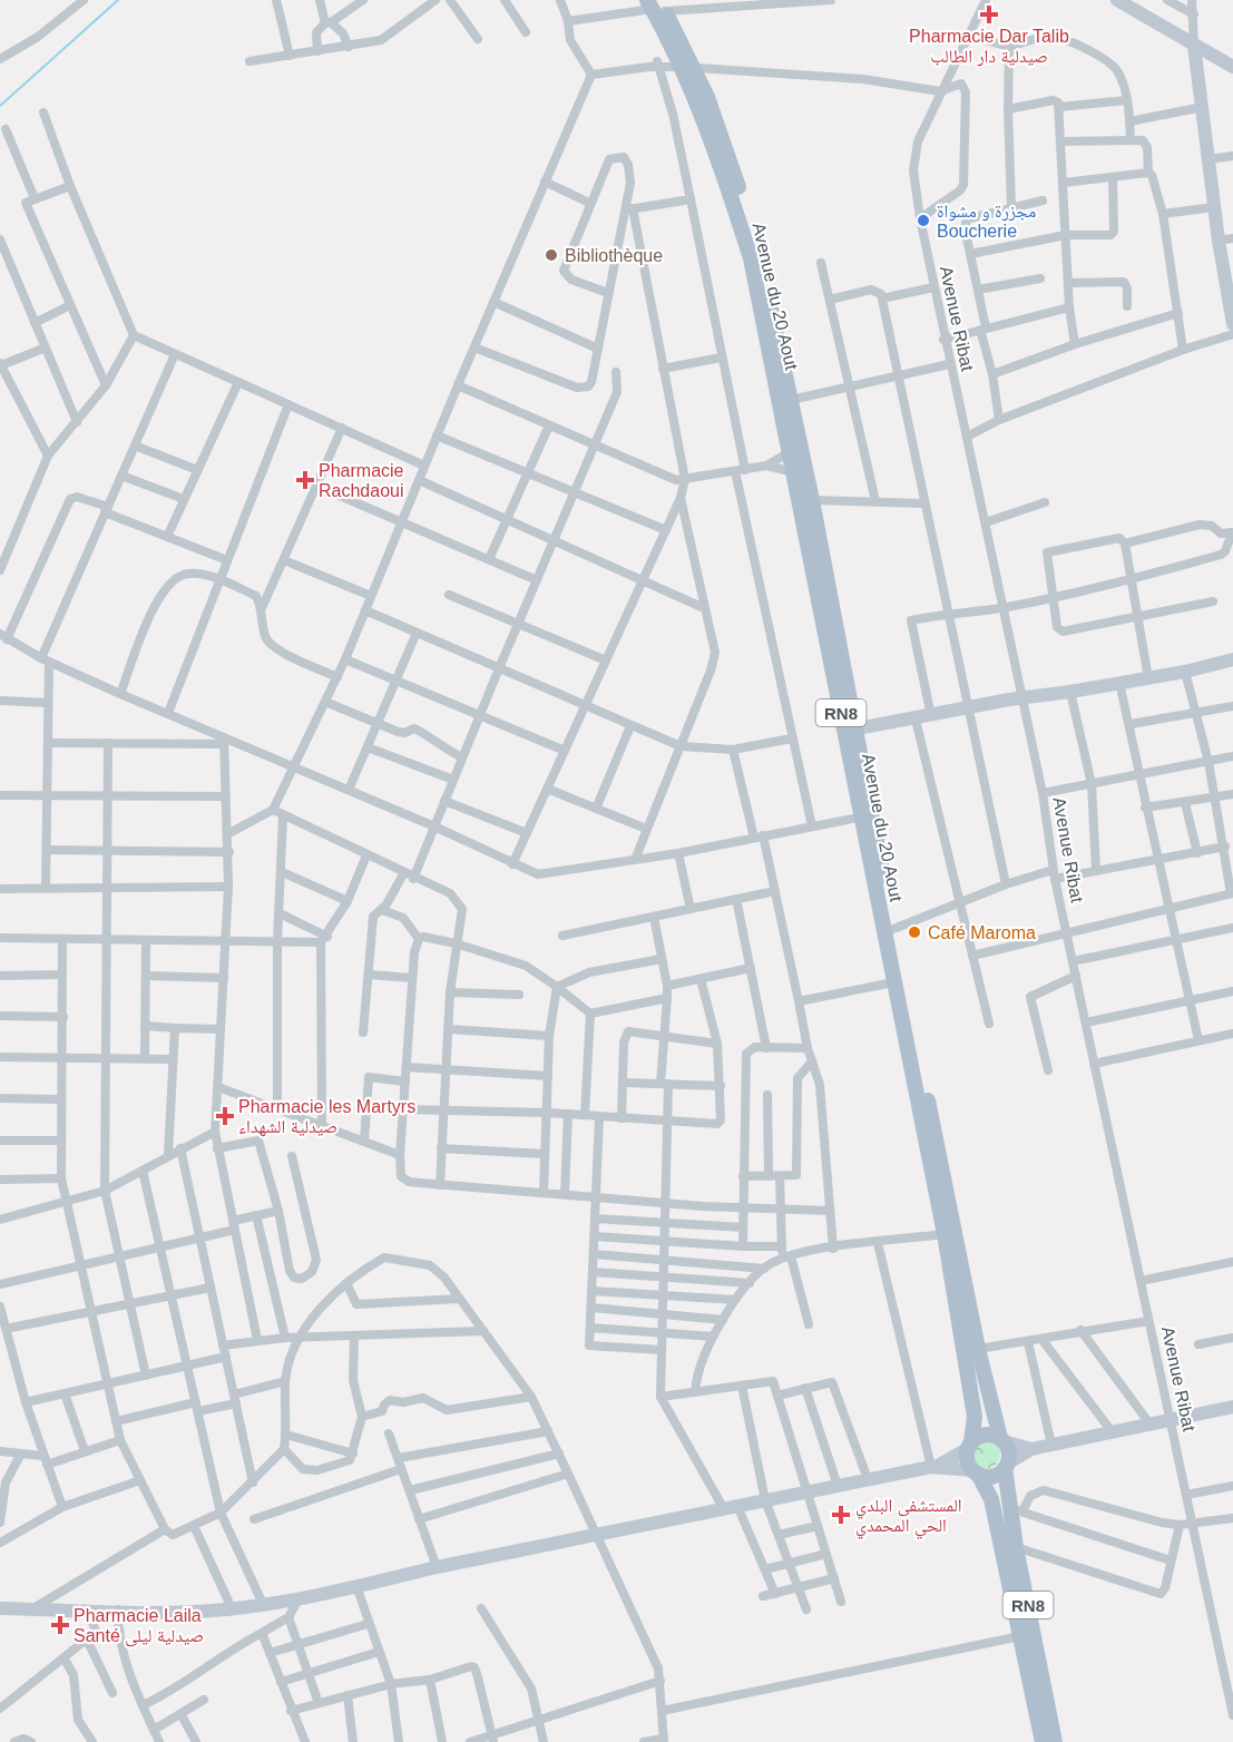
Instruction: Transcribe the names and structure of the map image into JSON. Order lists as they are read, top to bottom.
{
  "streets": {
    "main road": ["Avenue du 20 Aout", "RN8"],
    "street": ["Avenue Ribat"]
  },
  "crossings": [
    ["Avenue du 20 Aout", "RN8"]
  ],
  "places": {
    "health": [
      "Pharmacie Dar Talib صيدلية دار الطالب",
      "Pharmacie Rachdaoui",
      "Pharmacie les Martyrs صيدلية الشهداء",
      "المستشفى البلدي الحي المحمدي",
      "Pharmacie Laila Santé صيدلية ليلى"
    ],
    "other": ["مجزرة و مشواة Boucherie", "Bibliothèque", "Café Maroma"]
  }
}
